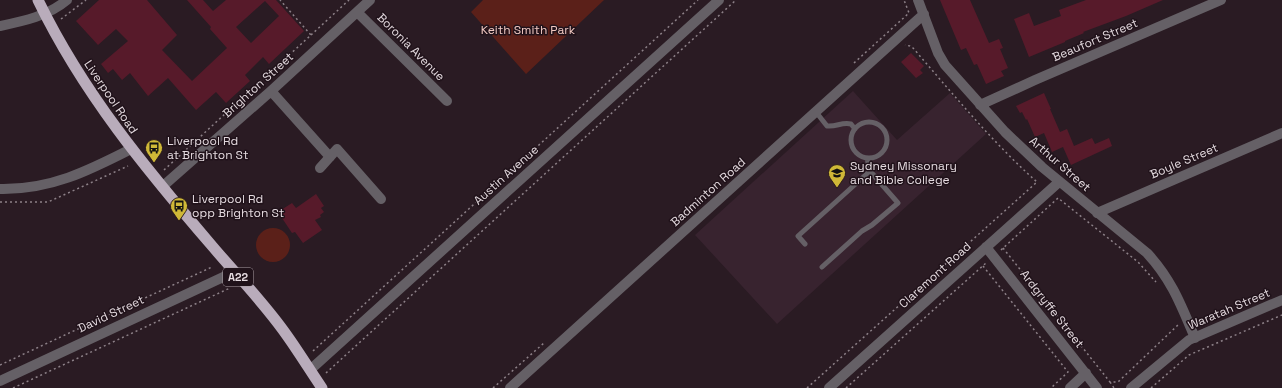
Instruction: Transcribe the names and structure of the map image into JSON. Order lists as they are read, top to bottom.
{
  "streets": {
    "highway": ["Liverpool Road", "A22"],
    "street": [
      "Beaufort Street",
      "Boronia Avenue",
      "Brighton Street",
      "Boyle Street",
      "Arthur Street",
      "Austin Avenue",
      "Badminton Road",
      "Claremont Road",
      "Ardgryffe Street",
      "Waratah Street",
      "David Street"
    ]
  },
  "crossings": [
    ["Beaufort Street", "Arthur Street"],
    ["Boronia Avenue", "Brighton Street"],
    ["Brighton Street", "Liverpool Road"],
    ["Liverpool Road", "Austin Avenue"],
    ["Liverpool Road", "David Street"],
    ["Boyle Street", "Arthur Street"],
    ["Arthur Street", "Badminton Road"],
    ["Arthur Street", "Claremont Road"],
    ["Arthur Street", "Waratah Street"],
    ["Claremont Road", "Ardgryffe Street"]
  ],
  "parks": ["Keith Smith Park"],
  "places": {
    "bus stop": ["Liverpool Rd at Brighton St", "Liverpool Rd opp Brighton St"],
    "school or university": ["Sydney Missonary and Bible College"]
  }
}
